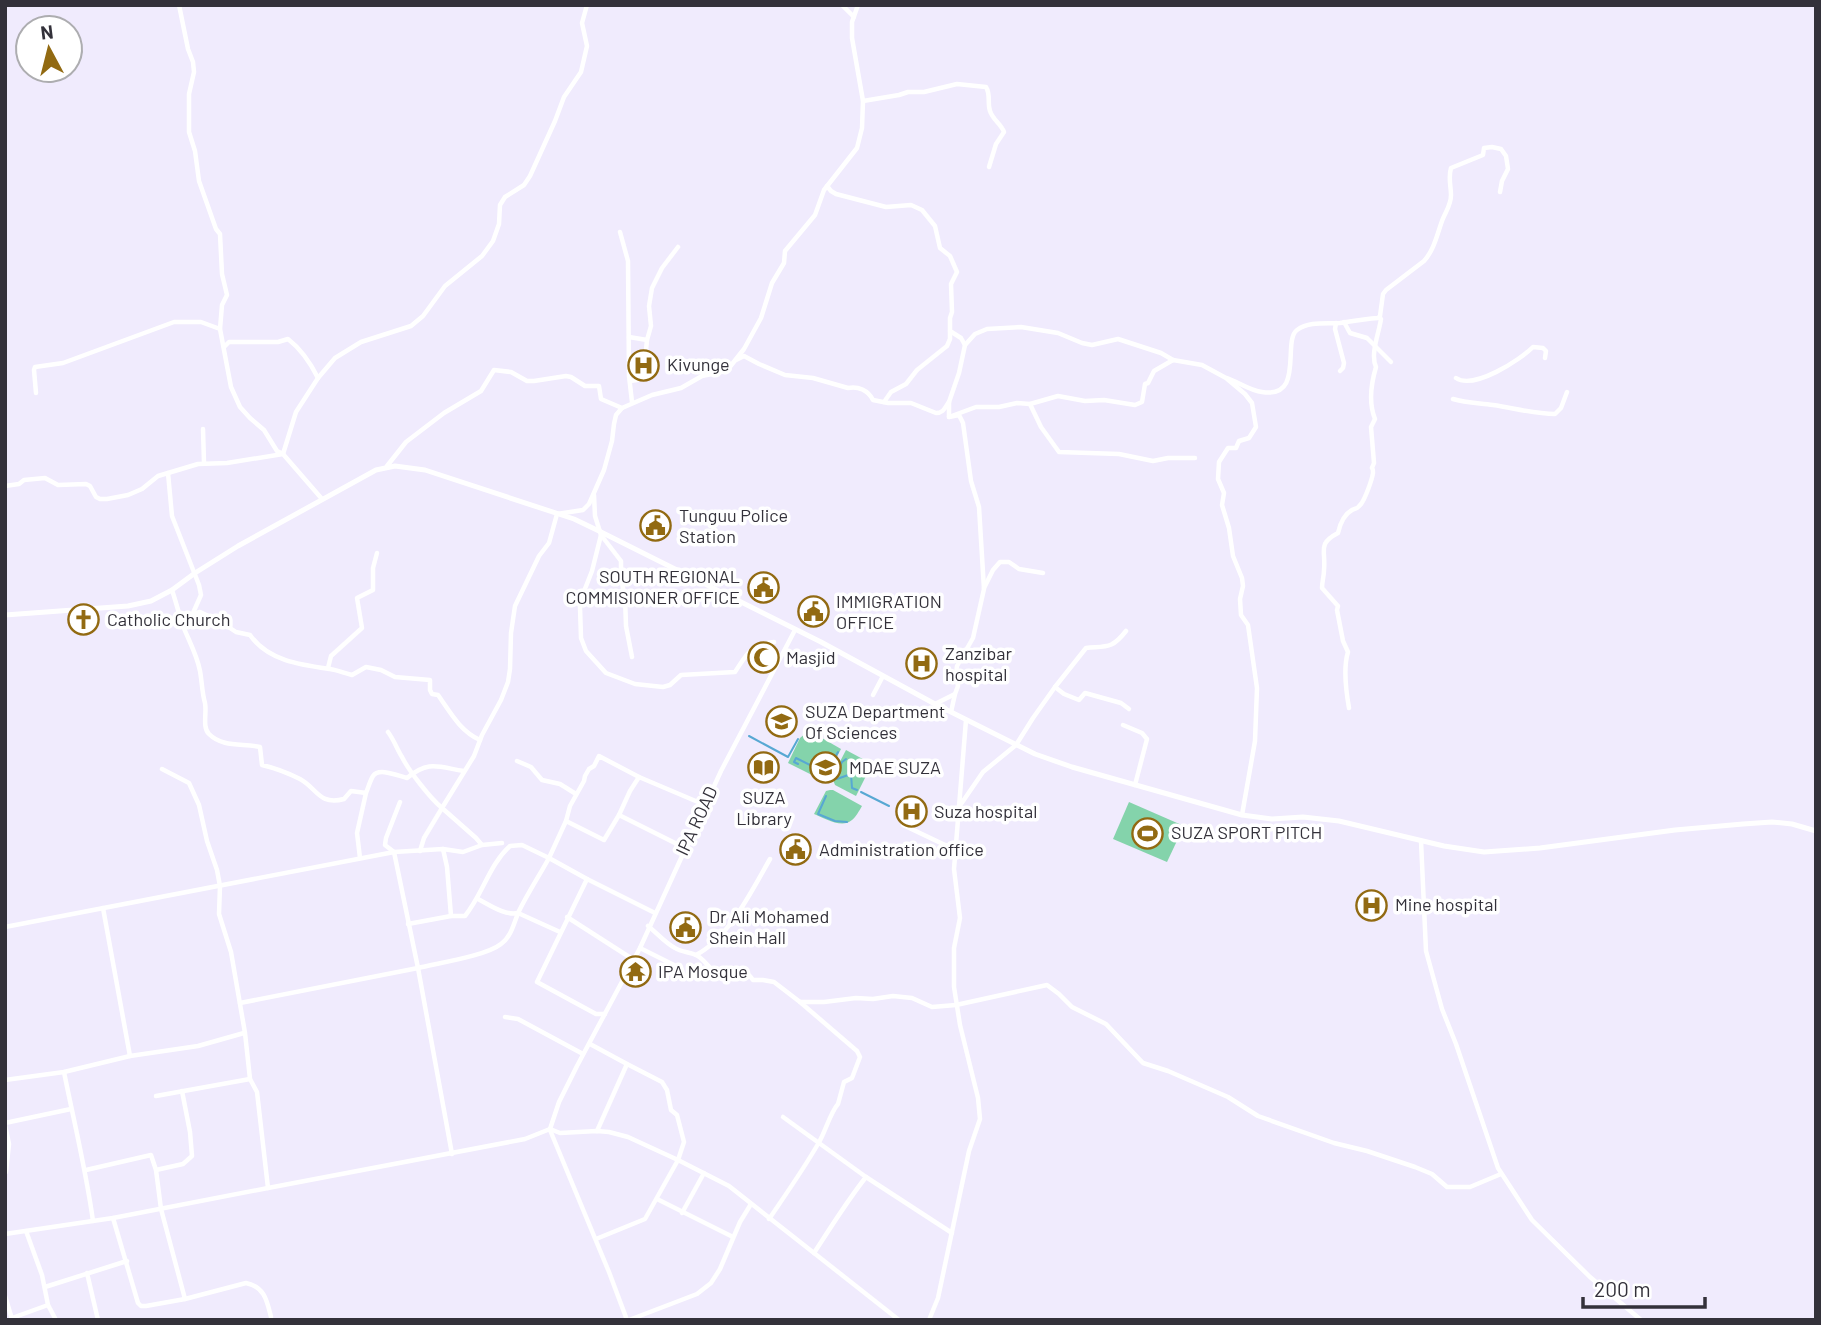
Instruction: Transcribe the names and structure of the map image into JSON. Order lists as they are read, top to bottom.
{
  "streets": {
    "street": ["IPA ROAD"]
  },
  "places": {
    "hospital": [
      "Kivunge",
      "Zanzibar hospital",
      "Suza hospital",
      "Mine hospital"
    ],
    "public building": [
      "Tunguu Police Station",
      "SOUTH REGIONAL COMMISIONER OFFICE",
      "IMMIGRATION OFFICE",
      "Administration office",
      "Dr Ali Mohamed Shein Hall"
    ],
    "church": ["Catholic Church"],
    "mosque": ["Masjid"],
    "school or university": ["SUZA Department Of Sciences", "MDAE SUZA"],
    "library": ["SUZA Library"],
    "sports": ["SUZA SPORT PITCH"],
    "temple": ["IPA Mosque"]
  },
  "scale_bar": "200 m",
  "north": "top"
}
